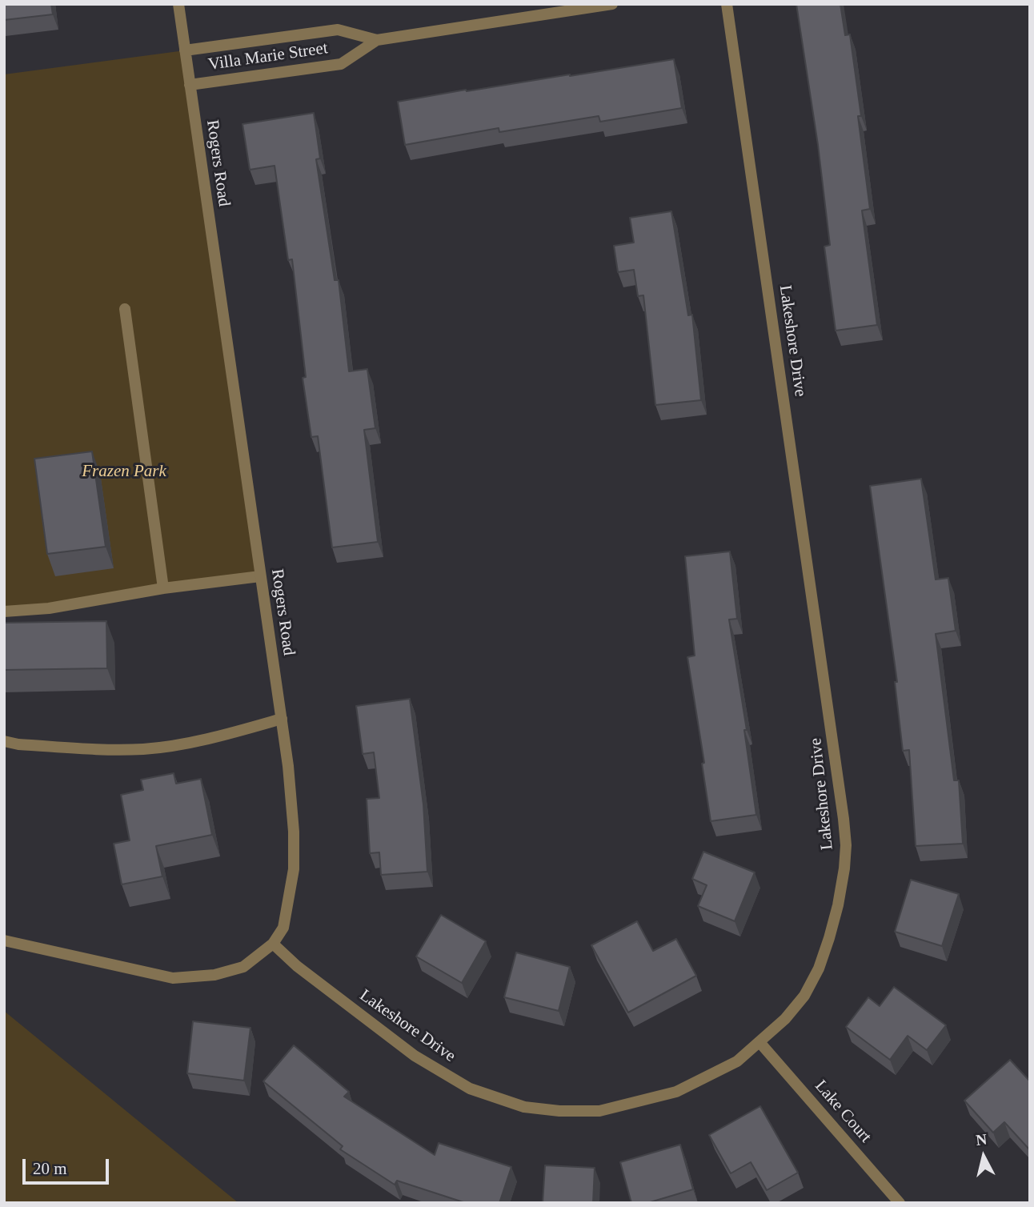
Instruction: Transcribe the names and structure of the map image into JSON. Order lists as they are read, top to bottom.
{
  "streets": {
    "street": [
      "Villa Marie Street",
      "Rogers Road",
      "Lakeshore Drive",
      "Lake Court"
    ]
  },
  "crossings": [
    ["Villa Marie Street", "Rogers Road"],
    ["Rogers Road", "Lakeshore Drive"],
    ["Lakeshore Drive", "Lake Court"]
  ],
  "parks": ["Frazen Park"],
  "scale_bar": "20 m",
  "north": "top"
}
